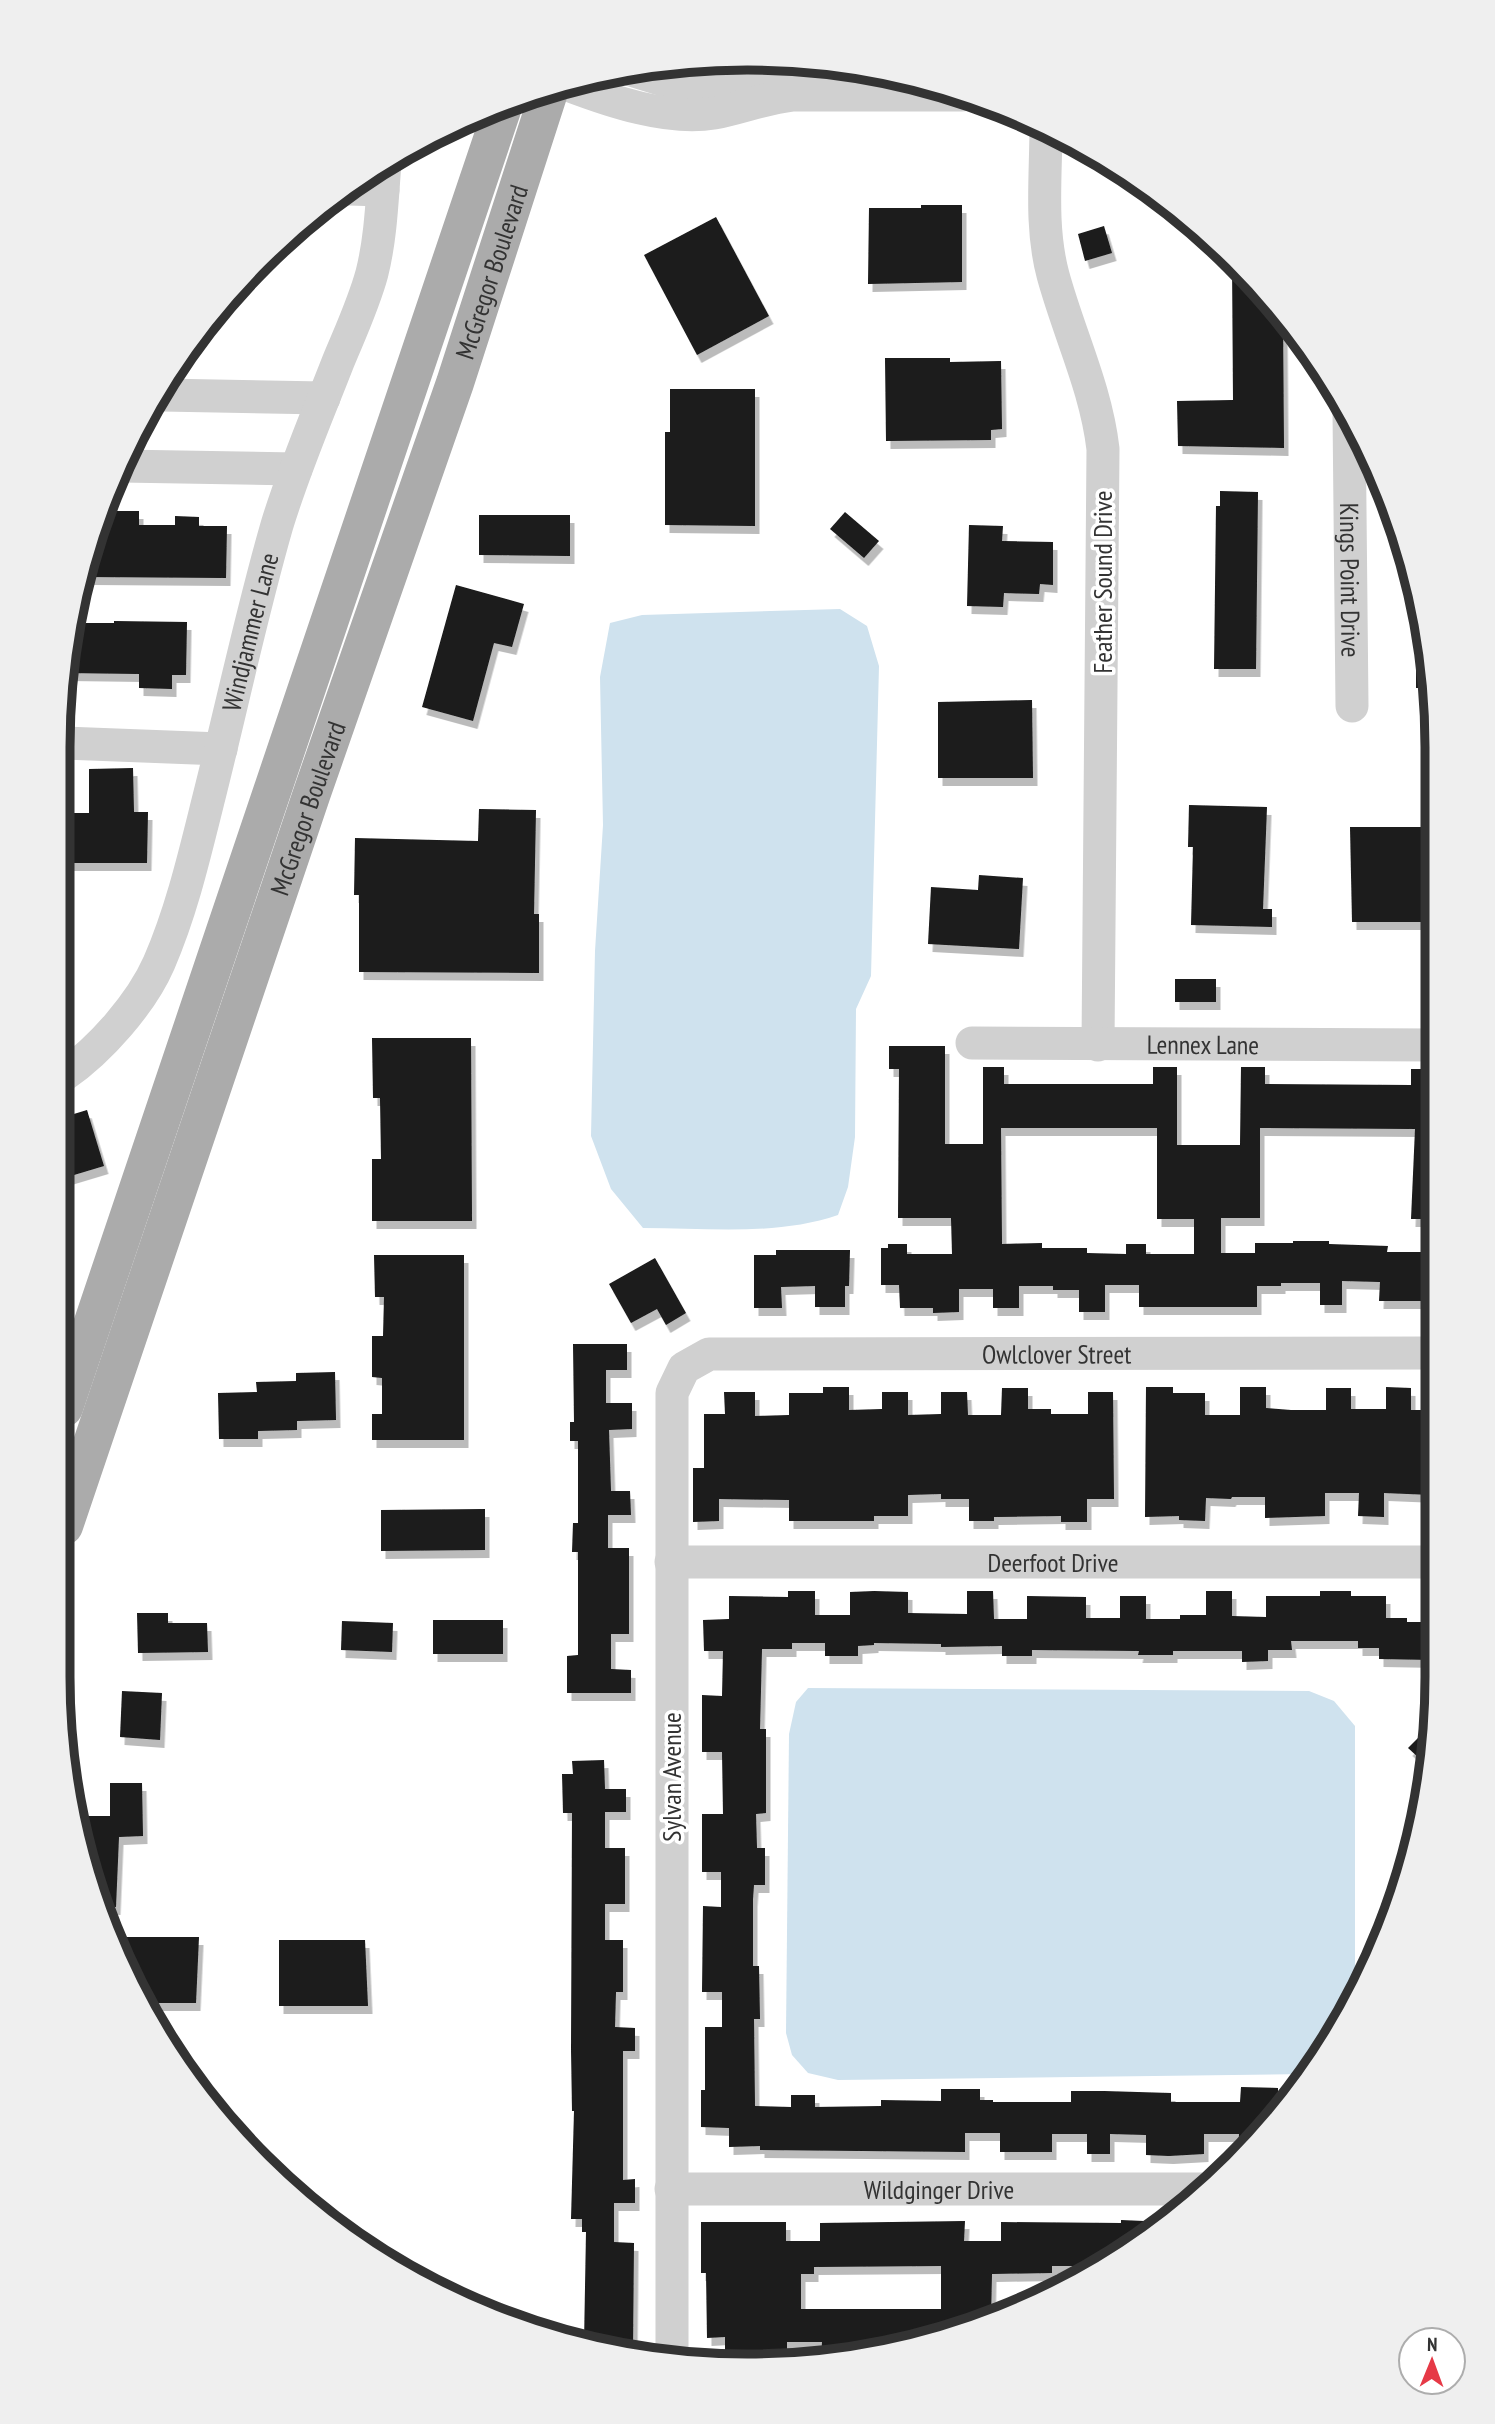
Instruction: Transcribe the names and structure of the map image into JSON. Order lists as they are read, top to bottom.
{
  "streets": {
    "main road": ["McGregor Boulevard"],
    "street": [
      "Kings Point Drive",
      "Feather Sound Drive",
      "Windjammer Lane",
      "Lennex Lane",
      "Owlclover Street",
      "Deerfoot Drive",
      "Sylvan Avenue",
      "Wildginger Drive"
    ]
  },
  "crossings": [
    ["Feather Sound Drive", "Lennex Lane"],
    ["Owlclover Street", "Sylvan Avenue"],
    ["Deerfoot Drive", "Sylvan Avenue"],
    ["Sylvan Avenue", "Wildginger Drive"]
  ],
  "north": "top"
}
